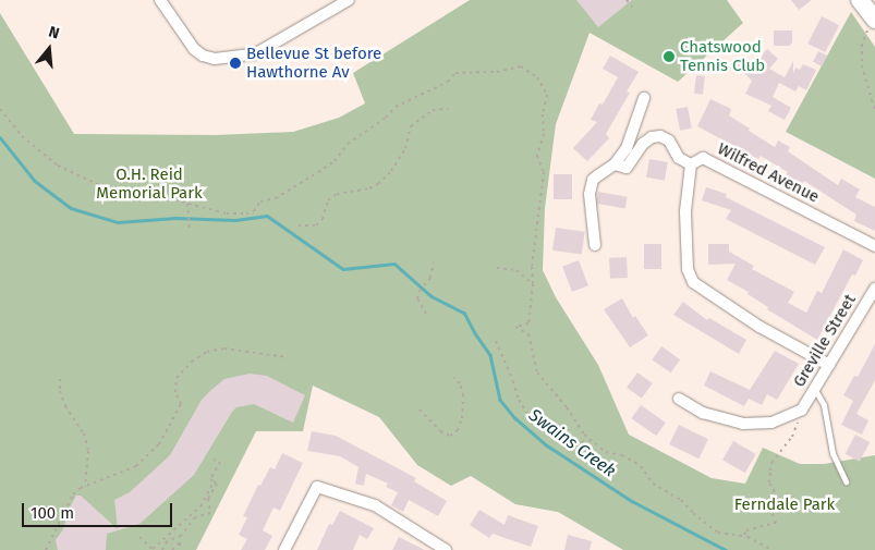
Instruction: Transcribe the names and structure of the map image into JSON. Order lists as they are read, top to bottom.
{
  "streets": {
    "street": ["Wilfred Avenue", "Greville Street"]
  },
  "water": ["Swains Creek"],
  "parks": ["O.H. Reid Memorial Park", "Ferndale Park"],
  "places": ["Chatswood Tennis Club", "Bellevue St before Hawthorne Av"],
  "scale_bar": "100 m",
  "north": "top"
}
